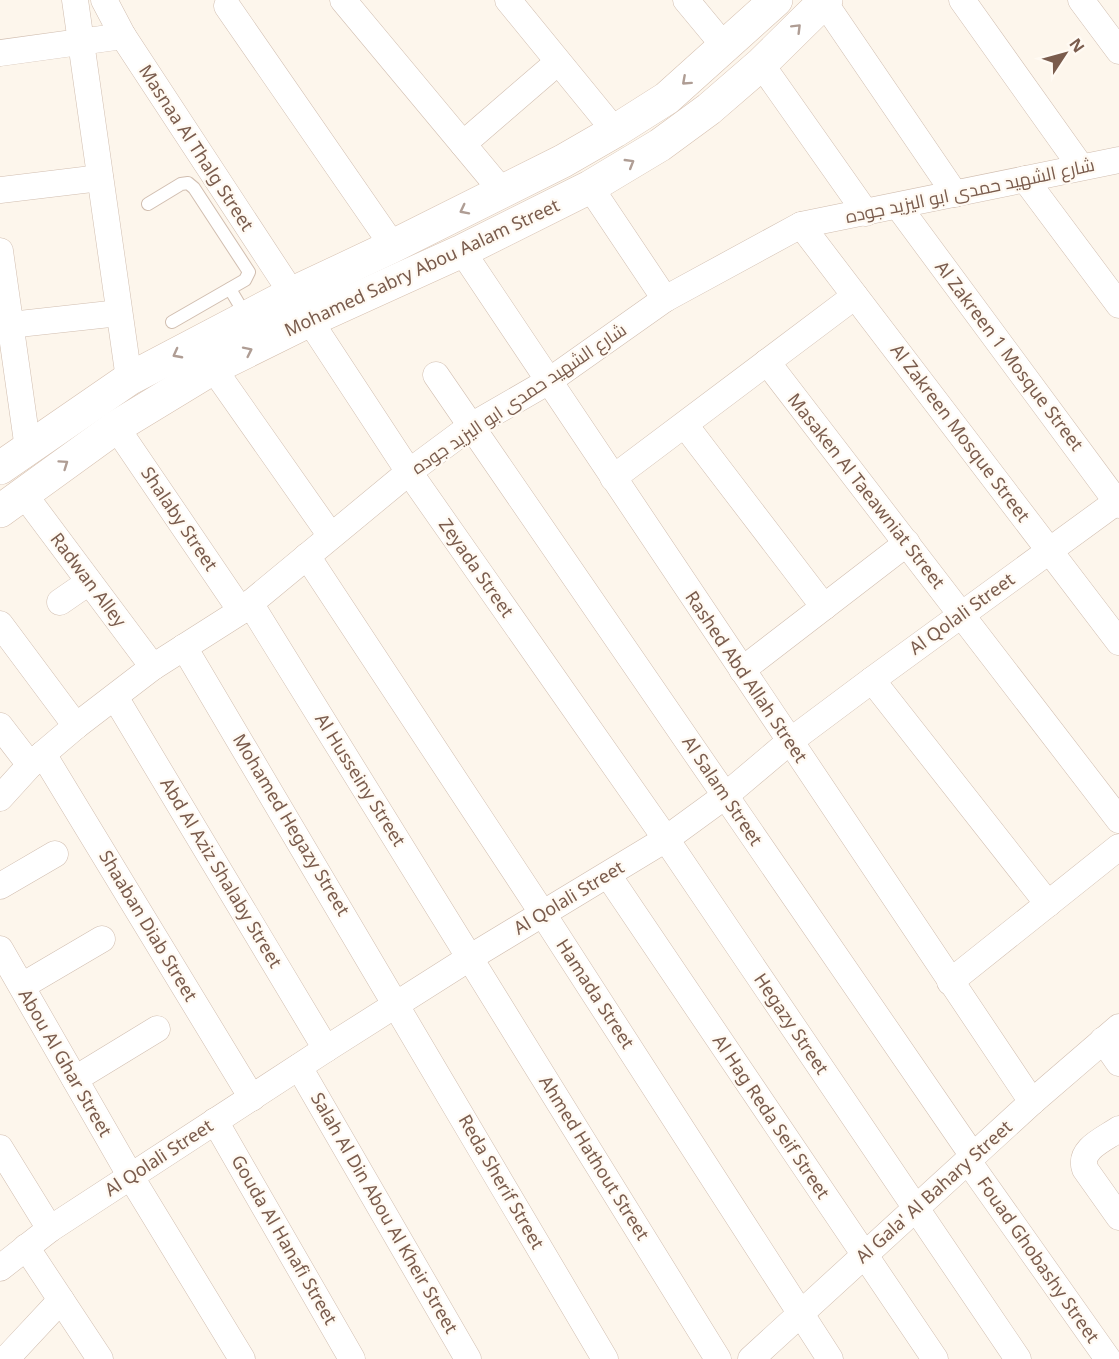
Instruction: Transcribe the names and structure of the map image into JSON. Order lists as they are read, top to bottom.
{
  "streets": {
    "street": [
      "Masnaa Al Thalg Street",
      "شارع الشهيد حمدى ابو اليزيد جوده",
      "Mohamed Sabry Abou Aalam Street",
      "Al Zakreen 1 Mosque Street",
      "Al Zakreen Mosque Street",
      "Masaken Al Taeawniat Street",
      "Shalaby Street",
      "Zeyada Street",
      "Radwan Alley",
      "Al Qolali Street",
      "Rashed Abd Allah Street",
      "Al Husseiny Street",
      "Al Salam Street",
      "Mohamed Hegazy Street",
      "Abd Al Aziz Shalaby Street",
      "Shaaban Diab Street",
      "Hamada Street",
      "Hegazy Street",
      "Abou Al Ghar Street",
      "Al Hag Reda Seif Street",
      "Ahmed Hathout Street",
      "Reda Sherif Street",
      "Al Gala' Al Bahary Street",
      "Salah Al Din Abou Al Kheir Street",
      "Gouda Al Hanafi Street",
      "Fouad Ghobashy Street"
    ]
  },
  "crossings": [
    ["Masnaa Al Thalg Street", "Mohamed Sabry Abou Aalam Street"],
    ["Masnaa Al Thalg Street", "Zeyada Street"],
    ["شارع الشهيد حمدى ابو اليزيد جوده", "Al Zakreen 1 Mosque Street"],
    ["شارع الشهيد حمدى ابو اليزيد جوده", "Al Zakreen Mosque Street"],
    ["شارع الشهيد حمدى ابو اليزيد جوده", "Shalaby Street"],
    ["شارع الشهيد حمدى ابو اليزيد جوده", "Zeyada Street"],
    ["شارع الشهيد حمدى ابو اليزيد جوده", "Radwan Alley"],
    ["شارع الشهيد حمدى ابو اليزيد جوده", "Rashed Abd Allah Street"],
    ["شارع الشهيد حمدى ابو اليزيد جوده", "Al Husseiny Street"],
    ["شارع الشهيد حمدى ابو اليزيد جوده", "Al Salam Street"],
    ["شارع الشهيد حمدى ابو اليزيد جوده", "Mohamed Hegazy Street"],
    ["شارع الشهيد حمدى ابو اليزيد جوده", "Abd Al Aziz Shalaby Street"],
    ["شارع الشهيد حمدى ابو اليزيد جوده", "Shaaban Diab Street"],
    ["شارع الشهيد حمدى ابو اليزيد جوده", "Hamada Street"],
    ["Mohamed Sabry Abou Aalam Street", "Shalaby Street"],
    ["Mohamed Sabry Abou Aalam Street", "Zeyada Street"],
    ["Mohamed Sabry Abou Aalam Street", "Radwan Alley"],
    ["Mohamed Sabry Abou Aalam Street", "Rashed Abd Allah Street"],
    ["Al Zakreen 1 Mosque Street", "Al Qolali Street"],
    ["Al Zakreen Mosque Street", "Al Qolali Street"],
    ["Masaken Al Taeawniat Street", "Al Qolali Street"],
    ["Shalaby Street", "Al Husseiny Street"],
    ["Zeyada Street", "Al Qolali Street"],
    ["Zeyada Street", "Hegazy Street"],
    ["Al Qolali Street", "Rashed Abd Allah Street"],
    ["Al Qolali Street", "Al Husseiny Street"],
    ["Al Qolali Street", "Al Salam Street"],
    ["Al Qolali Street", "Mohamed Hegazy Street"],
    ["Al Qolali Street", "Abd Al Aziz Shalaby Street"],
    ["Al Qolali Street", "Shaaban Diab Street"],
    ["Al Qolali Street", "Hamada Street"],
    ["Al Qolali Street", "Hegazy Street"],
    ["Al Qolali Street", "Abou Al Ghar Street"],
    ["Al Qolali Street", "Al Hag Reda Seif Street"],
    ["Al Qolali Street", "Ahmed Hathout Street"],
    ["Al Qolali Street", "Reda Sherif Street"],
    ["Al Qolali Street", "Salah Al Din Abou Al Kheir Street"],
    ["Al Qolali Street", "Gouda Al Hanafi Street"],
    ["Rashed Abd Allah Street", "Al Gala' Al Bahary Street"],
    ["Al Husseiny Street", "Ahmed Hathout Street"],
    ["Al Salam Street", "Al Gala' Al Bahary Street"],
    ["Al Salam Street", "Fouad Ghobashy Street"],
    ["Mohamed Hegazy Street", "Reda Sherif Street"],
    ["Hamada Street", "Al Gala' Al Bahary Street"],
    ["Hegazy Street", "Al Gala' Al Bahary Street"],
    ["Al Hag Reda Seif Street", "Al Gala' Al Bahary Street"],
    ["Al Gala' Al Bahary Street", "Fouad Ghobashy Street"]
  ],
  "north": "top right"
}
